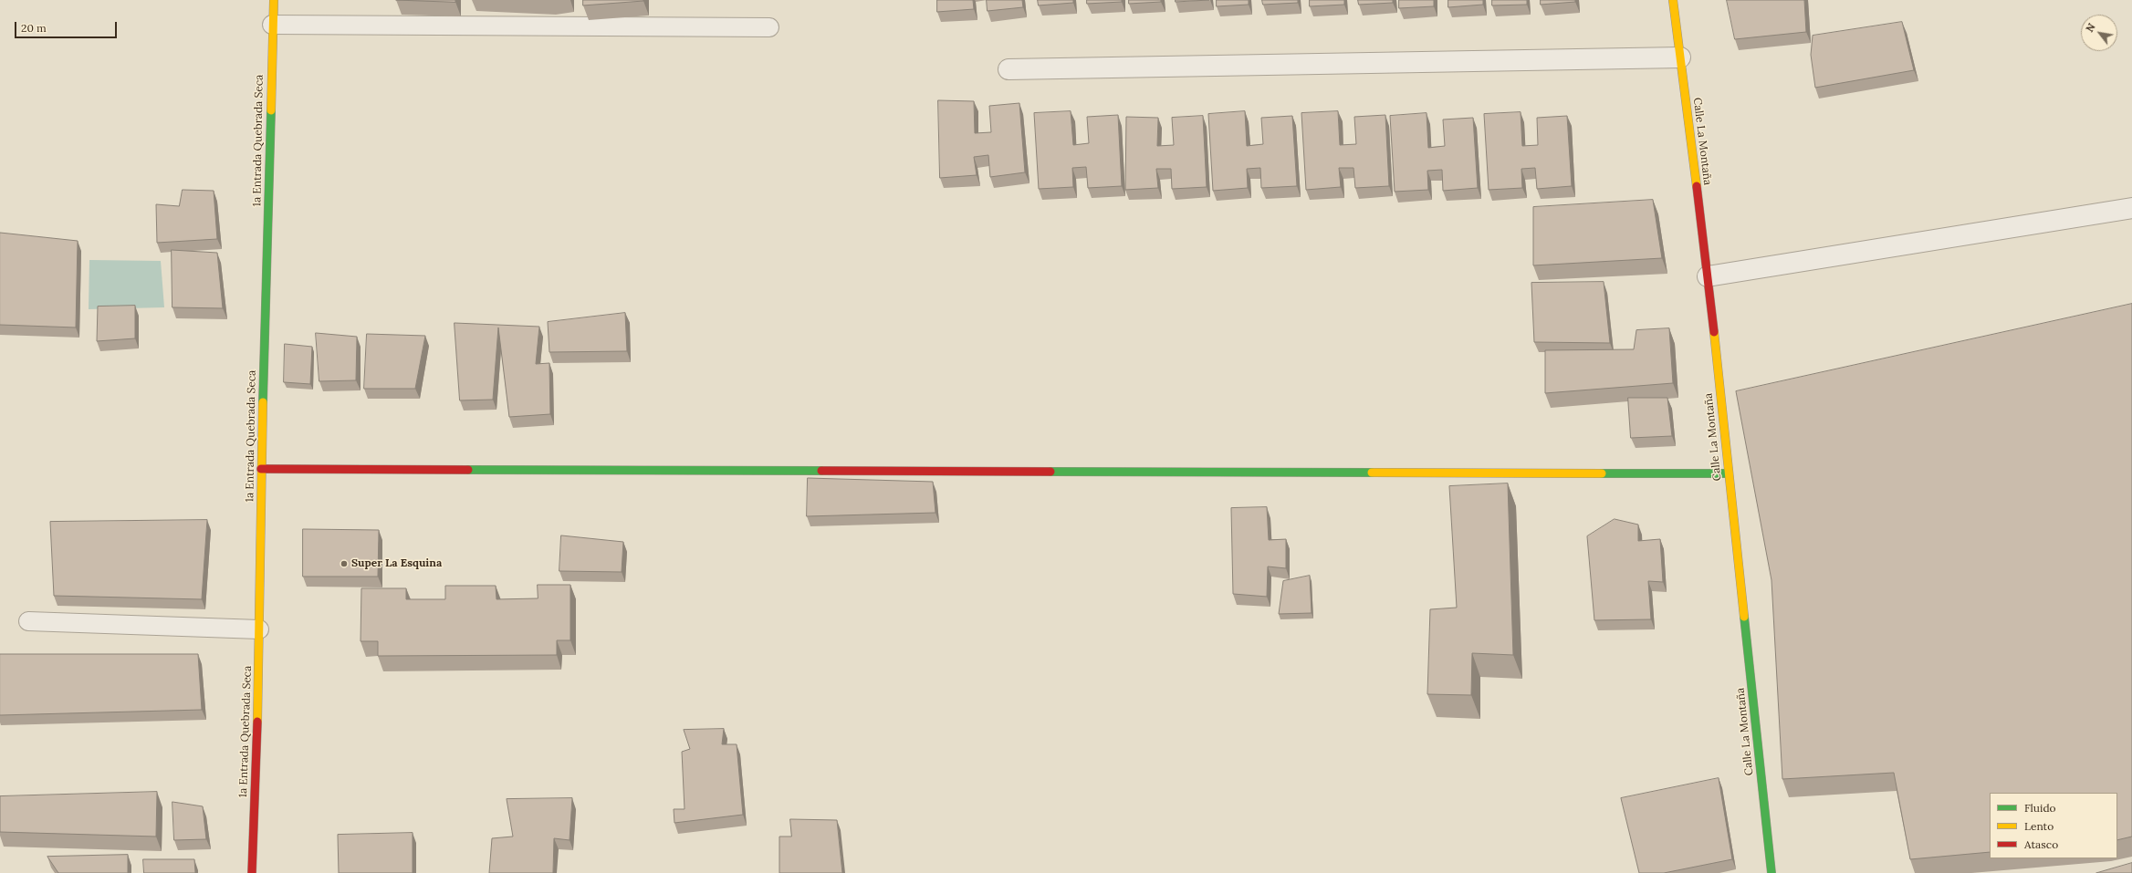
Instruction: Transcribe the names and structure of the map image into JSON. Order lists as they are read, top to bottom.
{
  "streets": {
    "street": ["1a Entrada Quebrada Seca", "Calle La Montaña"]
  },
  "places": ["Super La Esquina"],
  "legend": ["Fluido", "Lento", "Atasco"],
  "scale_bar": "20 m",
  "north": "top left"
}
